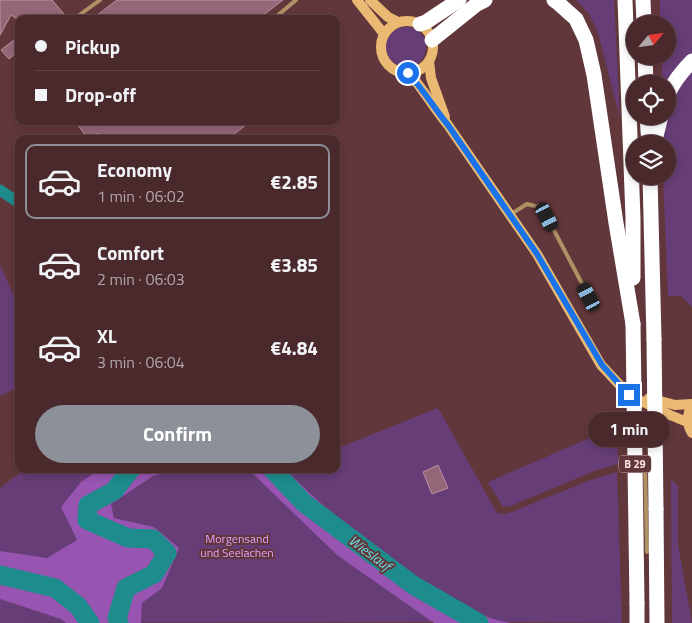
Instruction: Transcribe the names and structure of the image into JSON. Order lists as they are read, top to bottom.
{
  "streets": {
    "highway": ["B 29"]
  },
  "water": ["Wieslauf"],
  "parks": ["Morgensand und Seelachen"],
  "north": "top right",
  "page": {
    "banner": ["Pickup", "Drop-off"],
    "list": [
      {
        "name": "Economy",
        "note": "1 min · 06:02",
        "value": "€2.85"
      },
      {
        "name": "Comfort",
        "note": "2 min · 06:03",
        "value": "€3.85"
      },
      {
        "name": "XL",
        "note": "3 min · 06:04",
        "value": "€4.84"
      }
    ],
    "buttons": "Confirm",
    "bubble": "1 min"
  }
}
